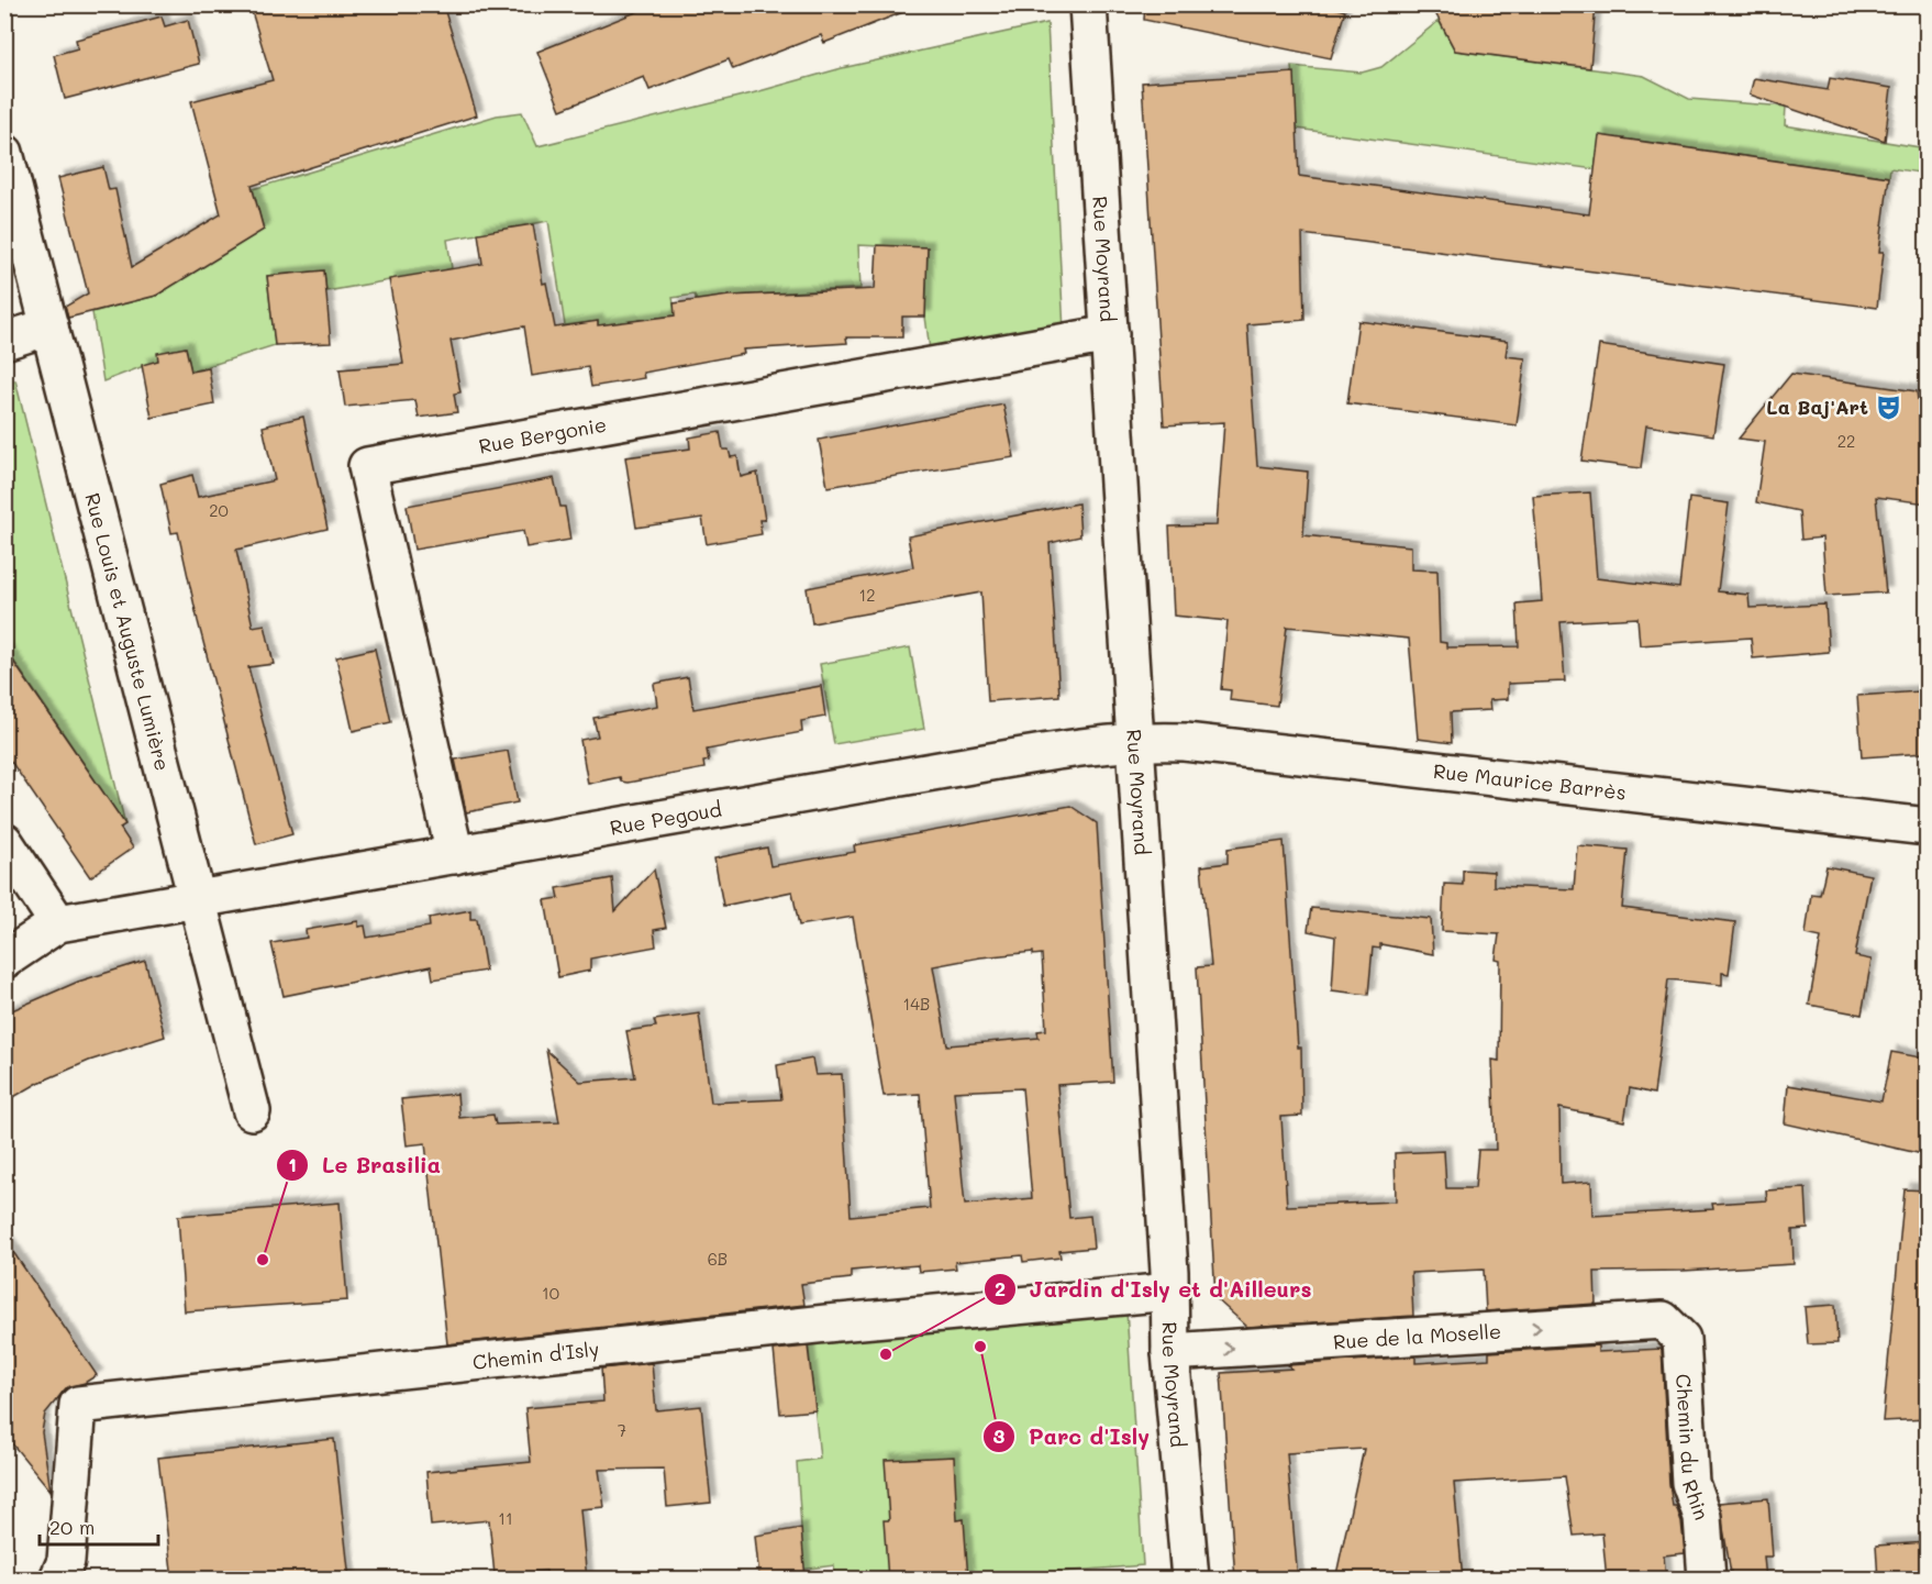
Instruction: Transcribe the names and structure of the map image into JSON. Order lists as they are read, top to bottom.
{
  "streets": {
    "street": [
      "Rue Moyrand",
      "Rue Bergonie",
      "Rue Louis et Auguste Lumière",
      "Rue Maurice Barrès",
      "Rue Pegoud",
      "Rue de la Moselle",
      "Chemin d'Isly",
      "Chemin du Rhin"
    ]
  },
  "crossings": [
    ["Rue Moyrand", "Rue Bergonie"],
    ["Rue Moyrand", "Rue Maurice Barrès"],
    ["Rue Moyrand", "Rue Pegoud"],
    ["Rue Moyrand", "Rue de la Moselle"],
    ["Rue Moyrand", "Chemin d'Isly"],
    ["Rue Bergonie", "Rue Pegoud"],
    ["Rue Louis et Auguste Lumière", "Rue Pegoud"],
    ["Rue Maurice Barrès", "Rue Pegoud"],
    ["Rue de la Moselle", "Chemin du Rhin"]
  ],
  "one_way": ["Rue de la Moselle"],
  "places": {
    "theatre": ["La Baj'Art"],
    "other": ["Le Brasilia", "Parc d'Isly", "Jardin d'Isly et d'Ailleurs"]
  },
  "house_numbers": [
    "22",
    "20",
    "12",
    "14B",
    "6B",
    "10",
    "7",
    "11"
  ],
  "scale_bar": "20 m"
}
